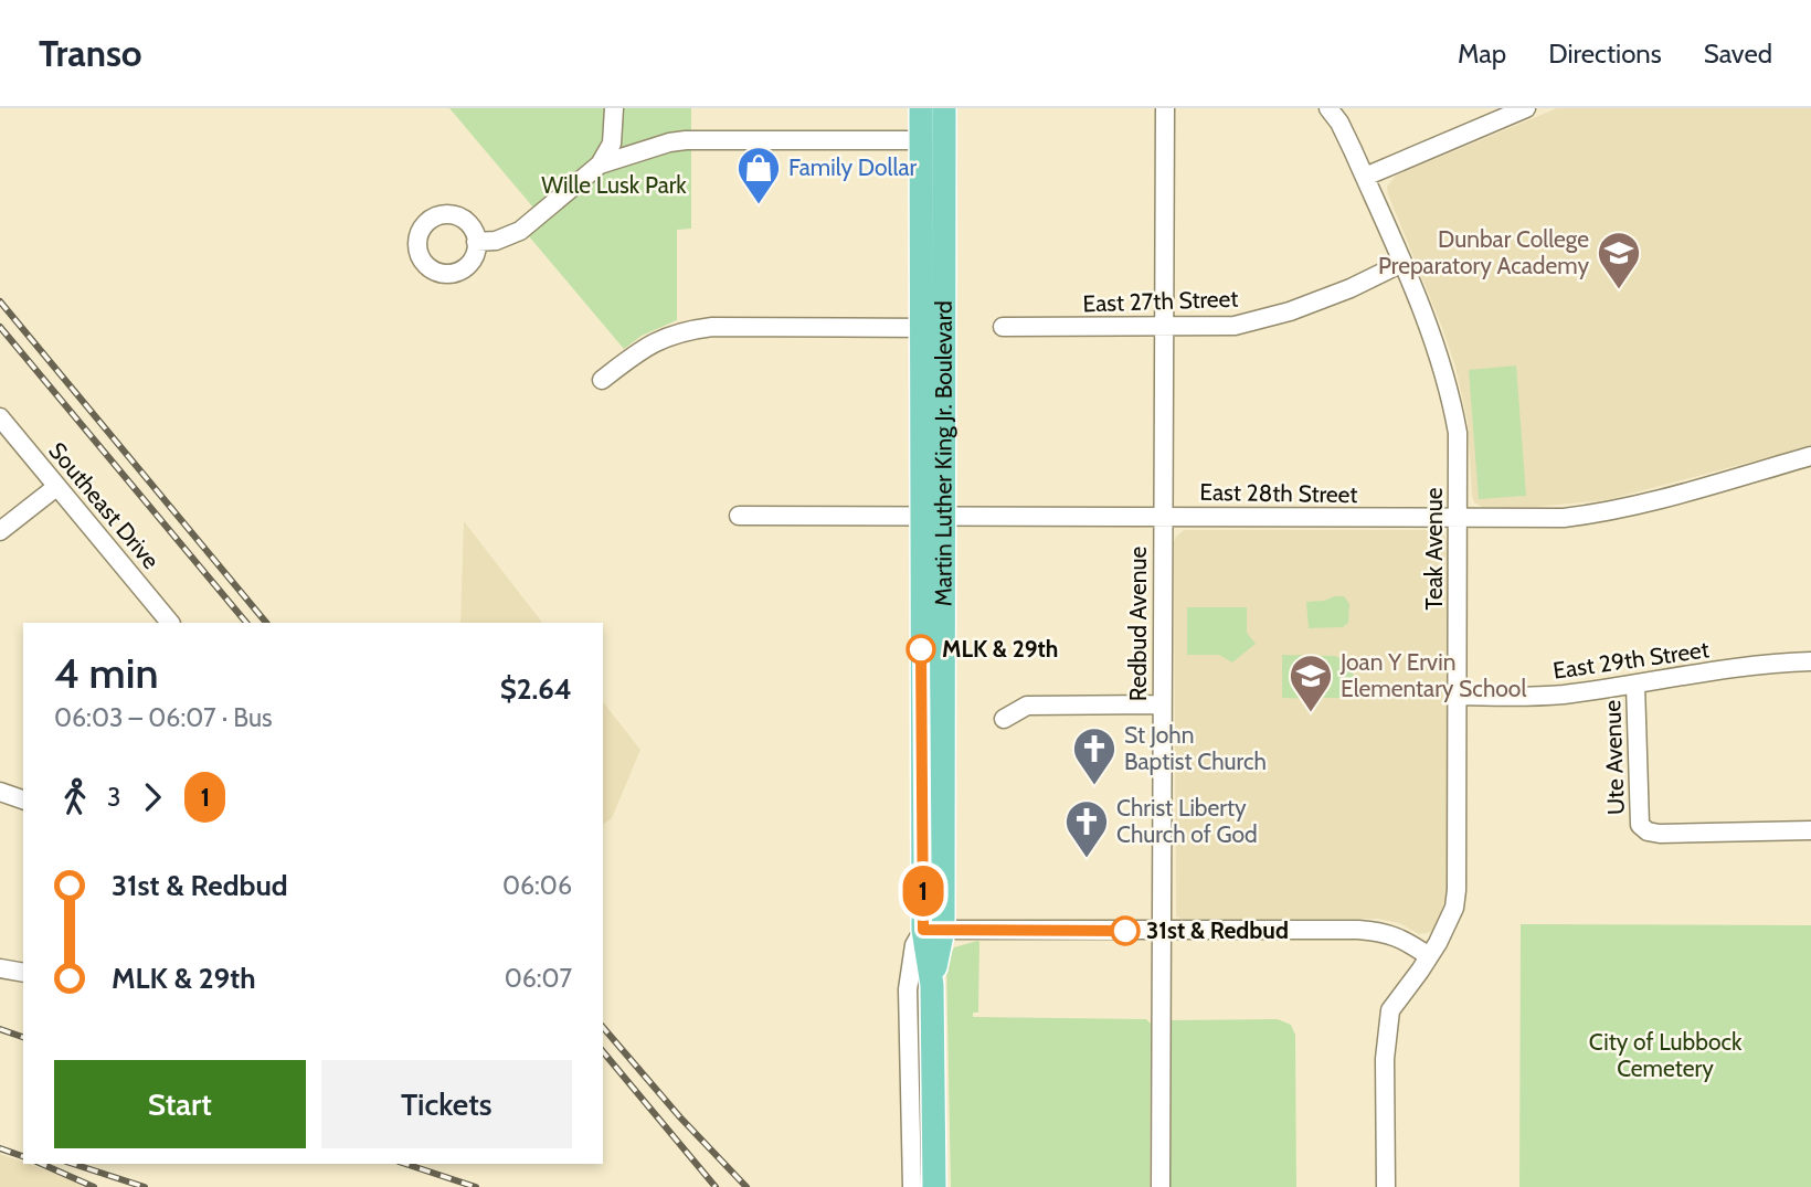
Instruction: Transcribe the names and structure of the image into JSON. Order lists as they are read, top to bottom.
{
  "streets": {
    "main road": ["Martin Luther King Jr. Boulevard"],
    "street": [
      "East 27th Street",
      "East 28th Street",
      "Southeast Drive",
      "Teak Avenue",
      "Redbud Avenue",
      "East 29th Street",
      "Ute Avenue"
    ]
  },
  "crossings": [
    ["East 27th Street", "Teak Avenue"],
    ["East 27th Street", "Redbud Avenue"],
    ["Martin Luther King Jr. Boulevard", "East 28th Street"],
    ["East 28th Street", "Teak Avenue"],
    ["East 28th Street", "Redbud Avenue"],
    ["Teak Avenue", "East 29th Street"],
    ["East 29th Street", "Ute Avenue"]
  ],
  "parks": ["Wille Lusk Park", "City of Lubbock Cemetery"],
  "places": {
    "shop": ["Family Dollar"],
    "school or university": ["Dunbar College Preparatory Academy", "Joan Y Ervin Elementary School"],
    "other": ["MLK & 29th", "31st & Redbud"],
    "church": ["St John Baptist Church", "Christ Liberty Church of God"]
  },
  "lines": ["bus line 1"],
  "page": {
    "header": "Transo",
    "nav": ["Map", "Directions", "Saved"],
    "on_map": "1",
    "heading": ["4 min", "06:03 – 06:07 · Bus", "$2.64"],
    "legs": ["3", "1"],
    "list": [
      {
        "name": "31st & Redbud",
        "value": "06:06"
      },
      {
        "name": "MLK & 29th",
        "value": "06:07"
      }
    ],
    "buttons": ["Start", "Tickets"]
  }
}
